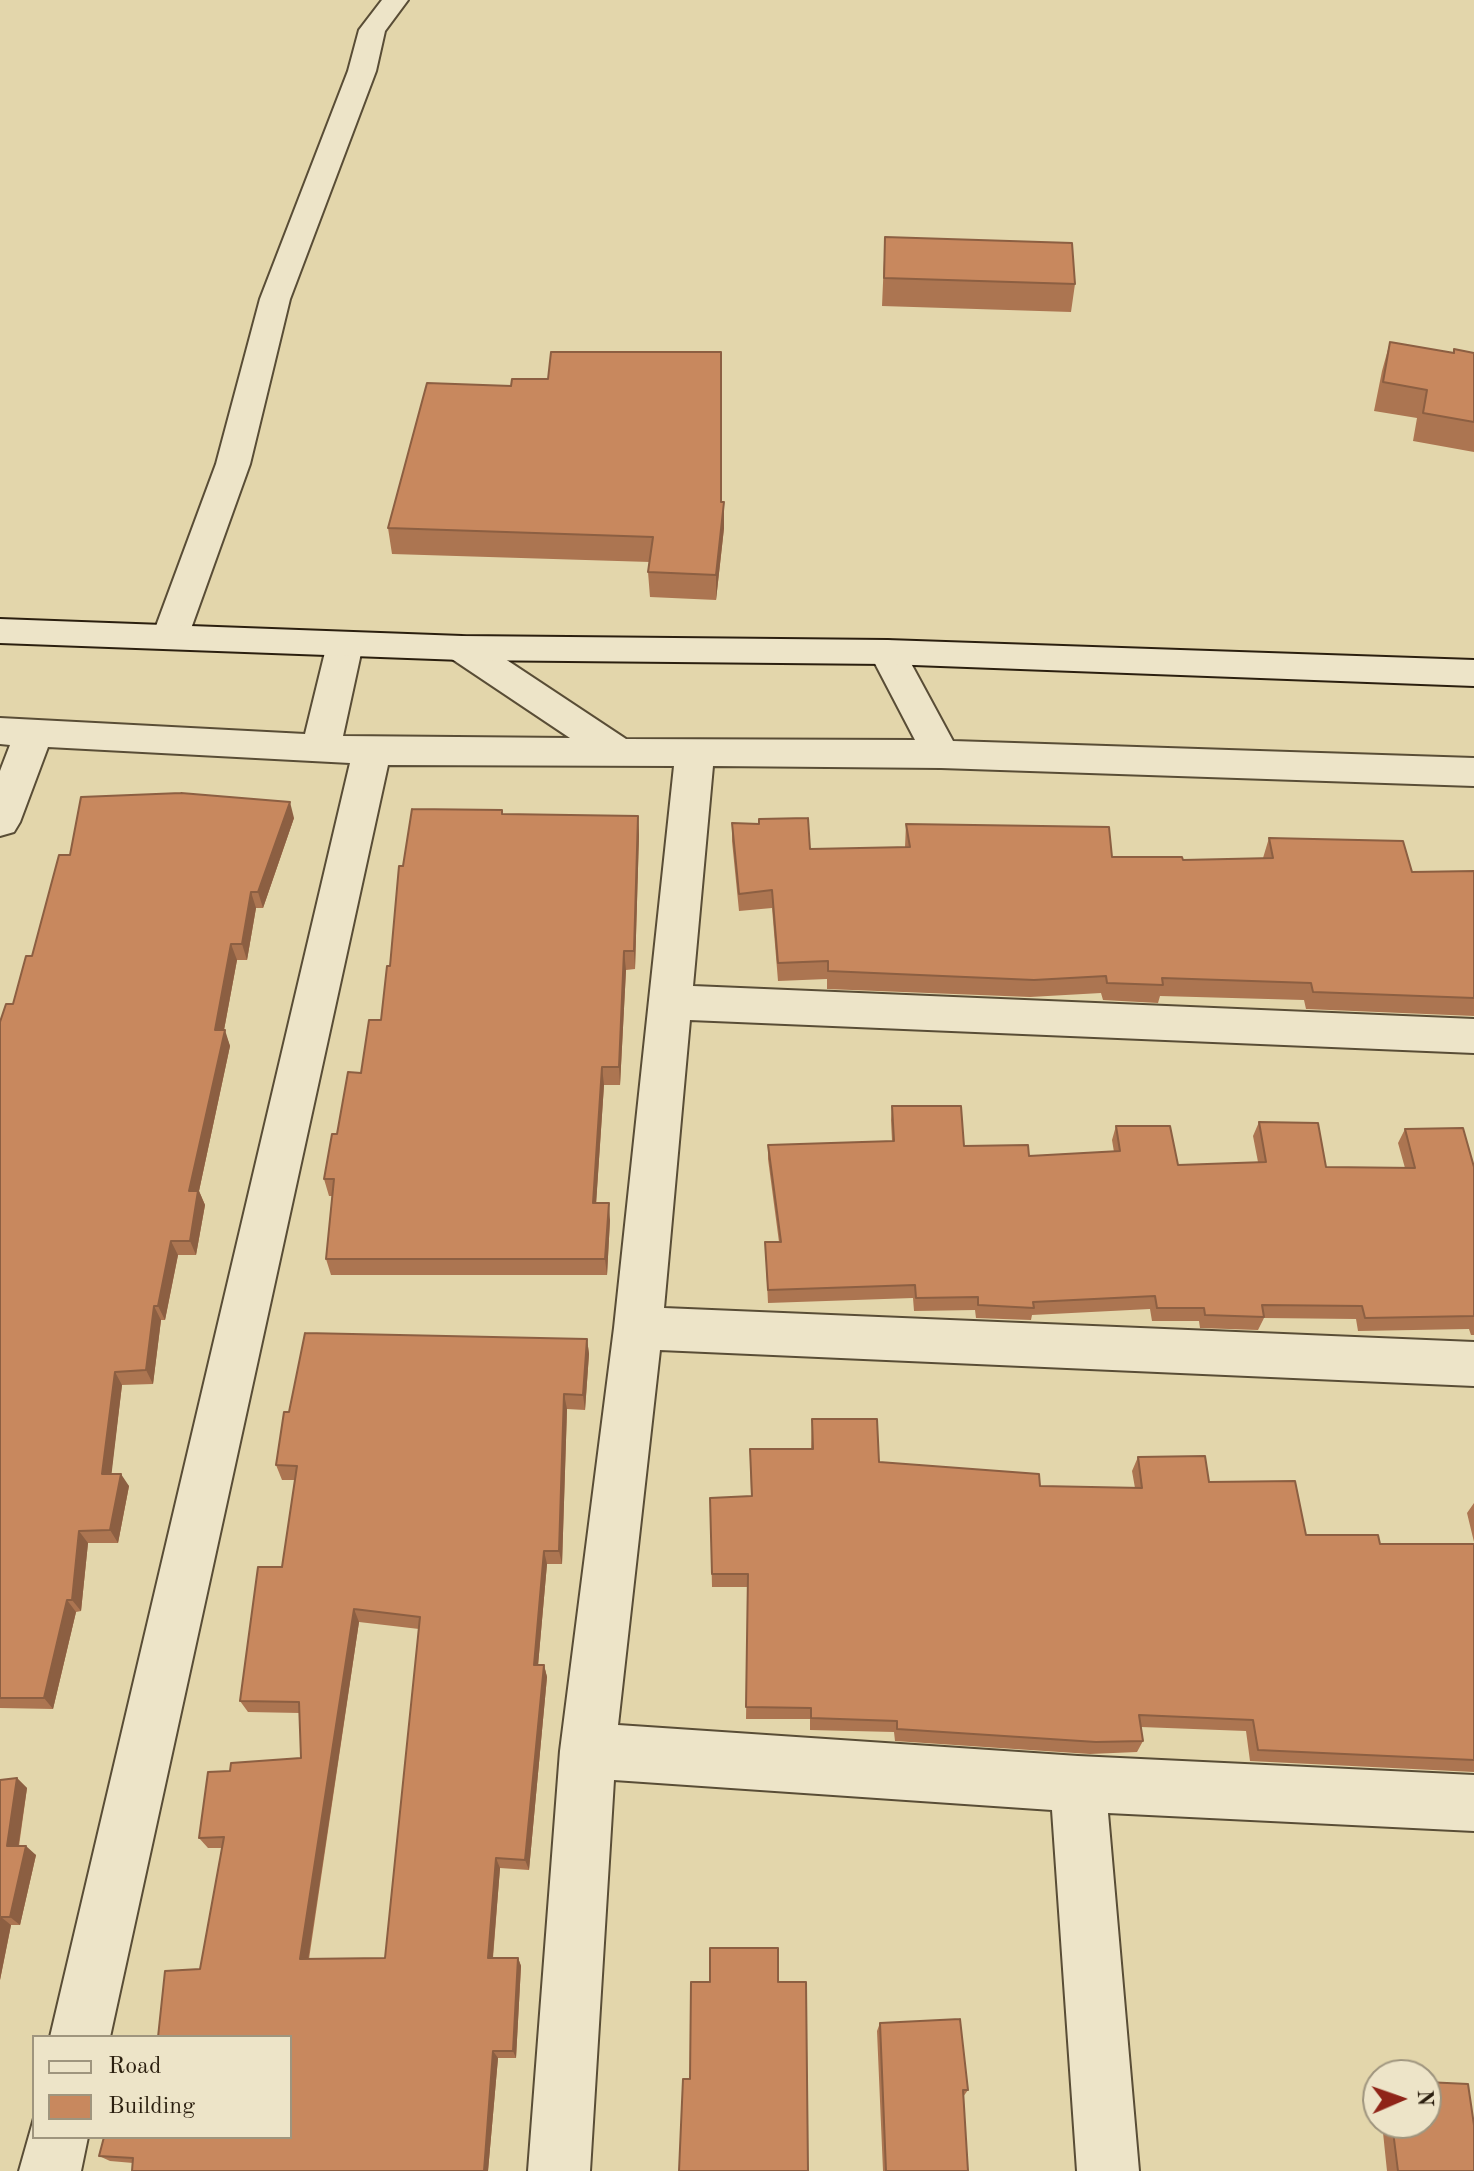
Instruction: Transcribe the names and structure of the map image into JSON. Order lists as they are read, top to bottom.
{
  "legend": ["Road", "Building"],
  "north": "right"
}
